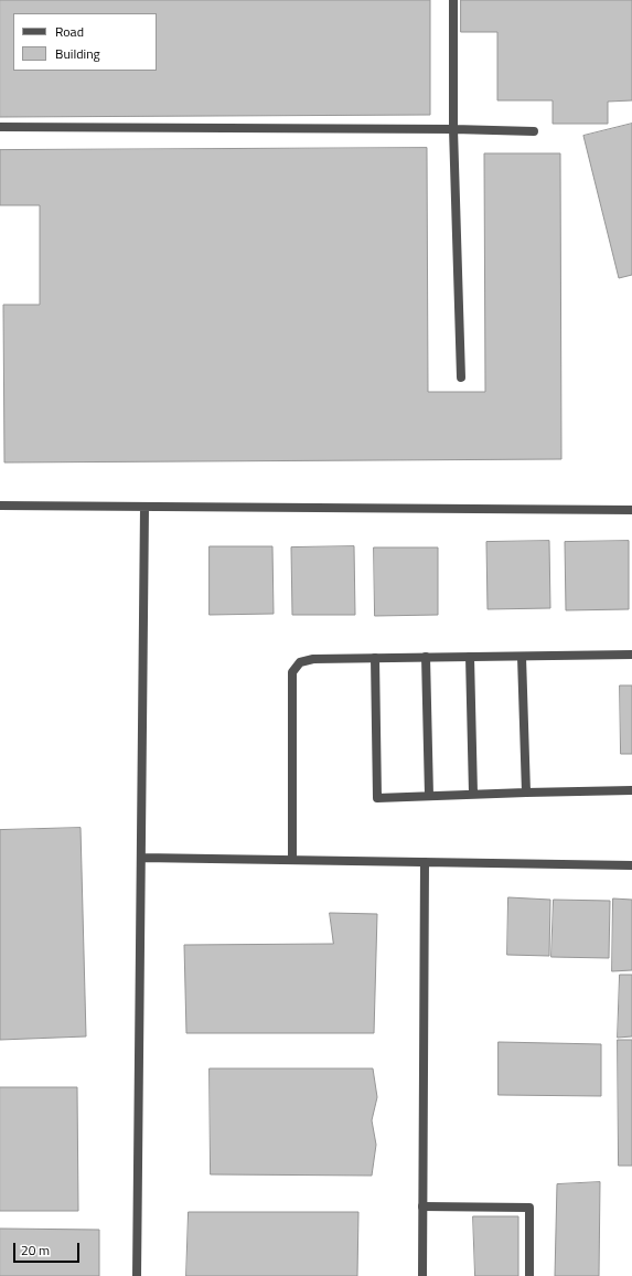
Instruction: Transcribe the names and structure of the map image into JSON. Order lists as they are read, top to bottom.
{
  "legend": ["Road", "Building"],
  "scale_bar": "20 m"
}
